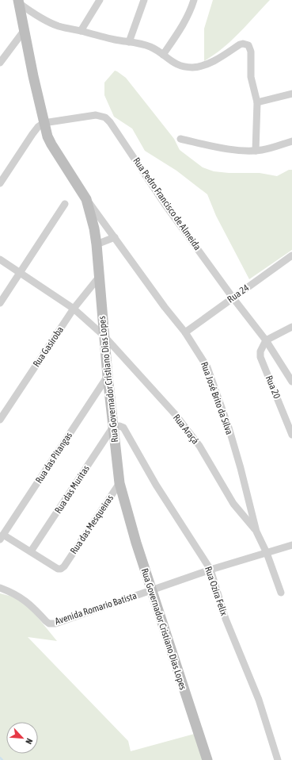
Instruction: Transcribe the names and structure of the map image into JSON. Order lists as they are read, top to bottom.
{
  "streets": {
    "street": [
      "Rua Pedro Francisco de Almeida",
      "Rua 24",
      "Rua Gasiroba",
      "Rua Governador Cristiano Dias Lopes",
      "Rua 20",
      "Rua José Brito da Silva",
      "Rua Araçá",
      "Rua das Pitangas",
      "Rua das Muritas",
      "Rua das Mesqueiras",
      "Rua Ozira Felix",
      "Avenida Romario Batista"
    ]
  },
  "crossings": [
    ["Rua Pedro Francisco de Almeida", "Rua 24"],
    ["Rua Pedro Francisco de Almeida", "Rua Governador Cristiano Dias Lopes"],
    ["Rua Pedro Francisco de Almeida", "Rua 20"],
    ["Rua 24", "Rua José Brito da Silva"],
    ["Rua Gasiroba", "Rua Governador Cristiano Dias Lopes"],
    ["Rua Gasiroba", "Rua Araçá"],
    ["Rua Governador Cristiano Dias Lopes", "Rua José Brito da Silva"],
    ["Rua Governador Cristiano Dias Lopes", "Rua Araçá"],
    ["Rua Governador Cristiano Dias Lopes", "Rua das Pitangas"],
    ["Rua Governador Cristiano Dias Lopes", "Rua das Muritas"],
    ["Rua Governador Cristiano Dias Lopes", "Rua das Mesqueiras"],
    ["Rua Governador Cristiano Dias Lopes", "Rua Ozira Felix"],
    ["Rua Governador Cristiano Dias Lopes", "Avenida Romario Batista"],
    ["Rua José Brito da Silva", "Rua Araçá"],
    ["Rua José Brito da Silva", "Avenida Romario Batista"],
    ["Rua das Muritas", "Rua das Mesqueiras"],
    ["Rua das Muritas", "Rua Ozira Felix"],
    ["Rua Ozira Felix", "Avenida Romario Batista"]
  ],
  "north": "bottom right"
}
